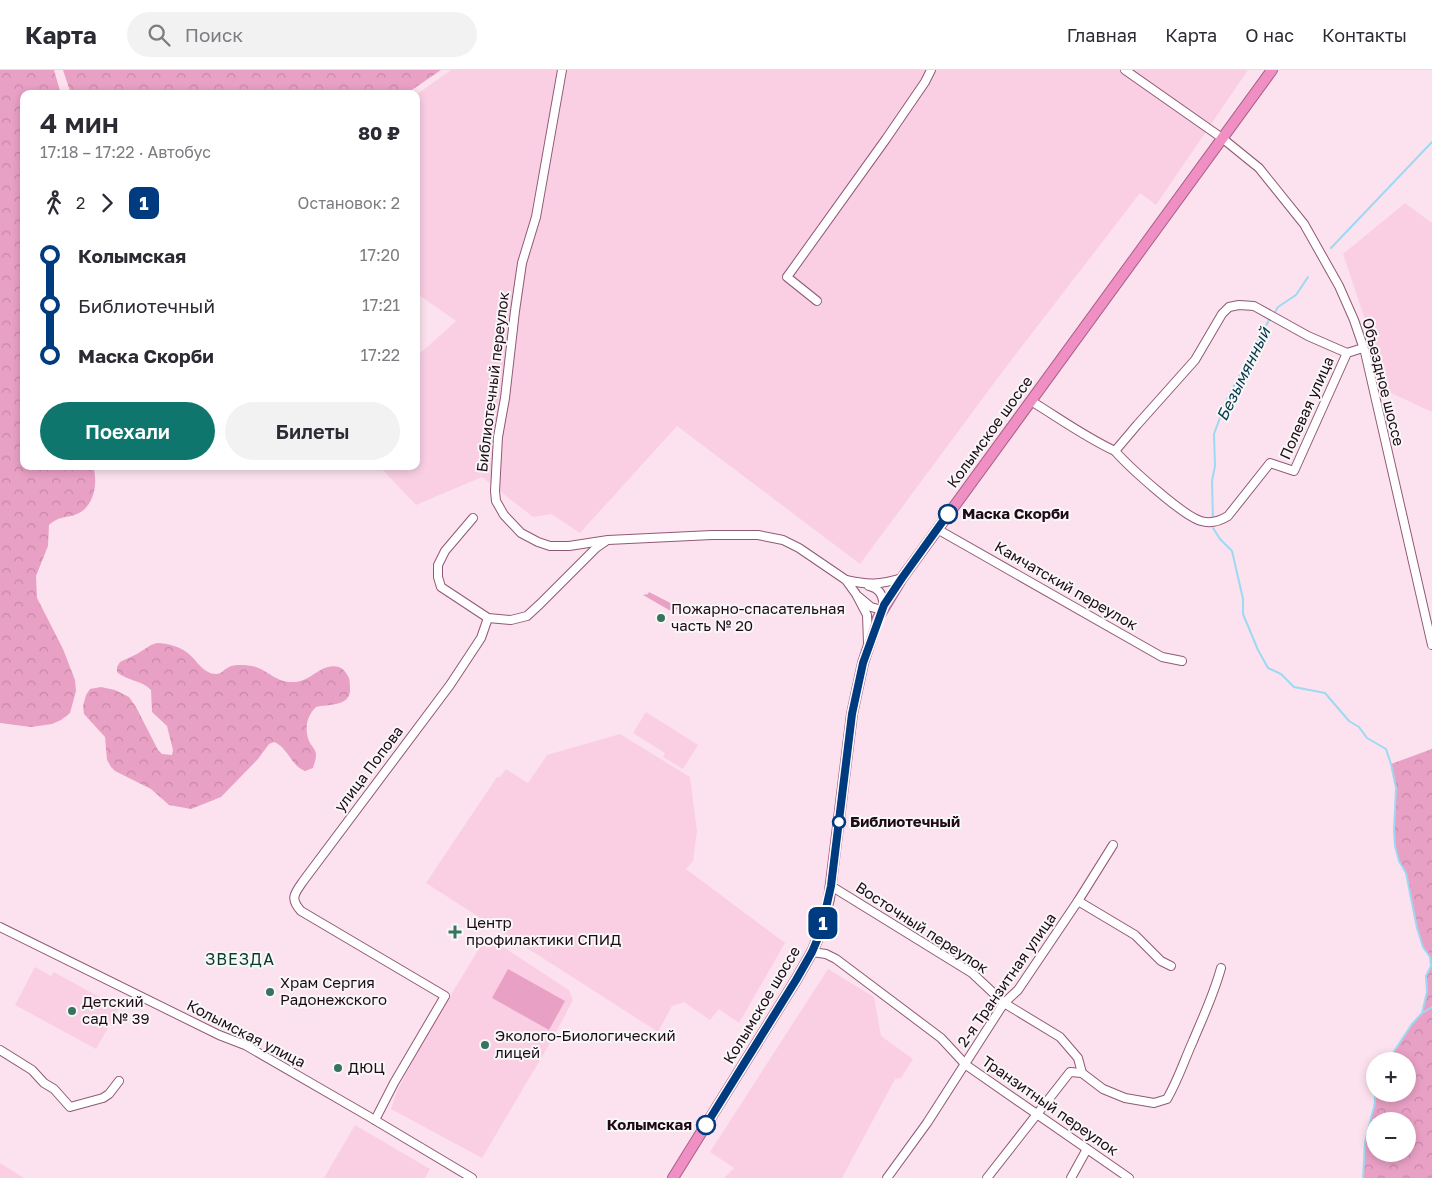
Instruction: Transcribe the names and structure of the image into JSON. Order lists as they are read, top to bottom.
{
  "streets": {
    "highway": ["Колымское шоссе"],
    "street": [
      "Библиотечный переулок",
      "Объездное шоссе",
      "Полевая улица",
      "Камчатский переулок",
      "улица Попова",
      "Восточный переулок",
      "2-я Транзитная улица",
      "Колымская улица",
      "Транзитный переулок"
    ]
  },
  "crossings": [
    ["Библиотечный переулок", "Колымское шоссе"],
    ["Объездное шоссе", "Полевая улица"],
    ["Объездное шоссе", "Колымское шоссе"],
    ["Колымское шоссе", "Камчатский переулок"],
    ["Колымское шоссе", "Восточный переулок"],
    ["Колымское шоссе", "Транзитный переулок"],
    ["улица Попова", "Колымская улица"],
    ["Восточный переулок", "2-я Транзитная улица"],
    ["2-я Транзитная улица", "Транзитный переулок"]
  ],
  "districts": ["ЗВЕЗДА"],
  "water": ["Безымянный"],
  "places": {
    "other": [
      "Маска Скорби",
      "Пожарно-спасательная часть № 20",
      "Библиотечный",
      "Храм Сергия Радонежского",
      "Детский сад № 39",
      "Эколого-Биологический лицей",
      "ДЮЦ",
      "Колымская"
    ],
    "health": ["Центр профилактики СПИД"]
  },
  "lines": ["bus line 1"],
  "page": {
    "header": "Карта",
    "search": "Поиск",
    "nav": [
      "Главная",
      "Карта",
      "О нас",
      "Контакты"
    ],
    "on_map": "1",
    "heading": ["4 мин", "17:18 – 17:22 · Автобус", "80 ₽"],
    "legs": ["2", "1", "Остановок: 2"],
    "list": [
      {
        "name": "Колымская",
        "value": "17:20"
      },
      {
        "name": "Библиотечный",
        "value": "17:21"
      },
      {
        "name": "Маска Скорби",
        "value": "17:22"
      }
    ],
    "buttons": ["Поехали", "Билеты"],
    "map_buttons": ["+", "−"]
  }
}
